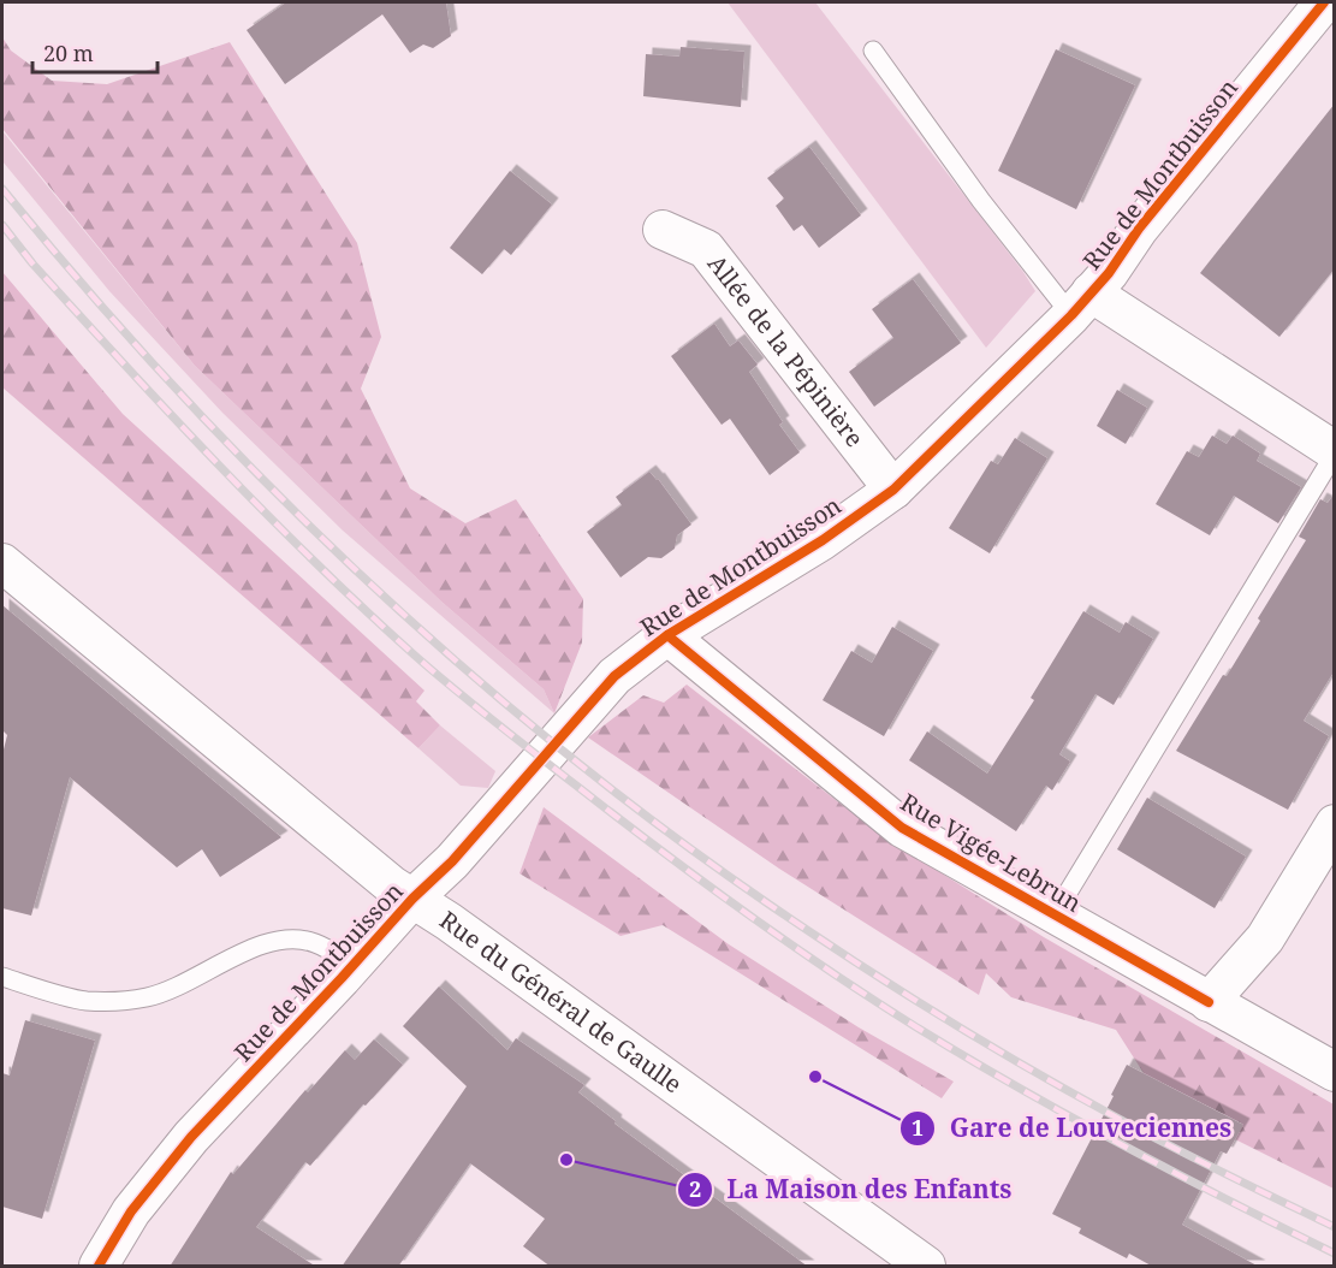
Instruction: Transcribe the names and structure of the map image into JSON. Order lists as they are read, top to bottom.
{
  "streets": {
    "street": [
      "Rue de Montbuisson",
      "Allée de la Pépinière",
      "Rue Vigée-Lebrun",
      "Rue du Général de Gaulle"
    ]
  },
  "crossings": [
    ["Rue de Montbuisson", "Allée de la Pépinière"],
    ["Rue de Montbuisson", "Rue Vigée-Lebrun"],
    ["Rue de Montbuisson", "Rue du Général de Gaulle"]
  ],
  "places": ["Gare de Louveciennes", "La Maison des Enfants"],
  "scale_bar": "20 m"
}
